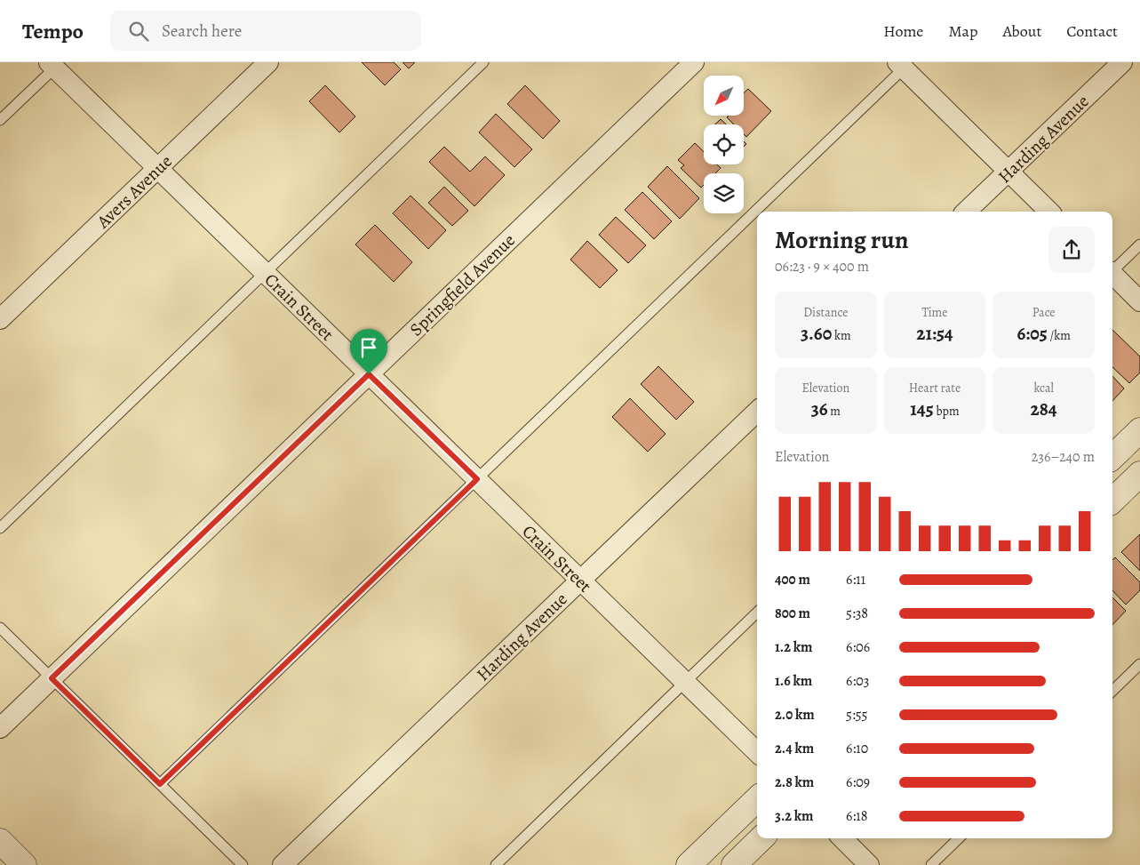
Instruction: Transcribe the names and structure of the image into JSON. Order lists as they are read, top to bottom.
{
  "streets": {
    "street": [
      "Harding Avenue",
      "Avers Avenue",
      "Springfield Avenue",
      "Crain Street"
    ]
  },
  "crossings": [
    ["Harding Avenue", "Crain Street"],
    ["Avers Avenue", "Crain Street"],
    ["Springfield Avenue", "Crain Street"]
  ],
  "north": "bottom left",
  "page": {
    "header": "Tempo",
    "search": "Search here",
    "nav": [
      "Home",
      "Map",
      "About",
      "Contact"
    ],
    "heading": ["Morning run", "06:23 · 9 × 400 m"],
    "stats": [
      ["Distance", "3.60 km"],
      ["Time", "21:54"],
      ["Pace", "6:05 /km"],
      ["Elevation", "36 m"],
      ["Heart rate", "145 bpm"],
      ["kcal", "284"]
    ],
    "chart": ["Elevation", "236–240 m"],
    "list": [
      {
        "name": "400 m",
        "note": "6:11"
      },
      {
        "name": "800 m",
        "note": "5:38"
      },
      {
        "name": "1.2 km",
        "note": "6:06"
      },
      {
        "name": "1.6 km",
        "note": "6:03"
      },
      {
        "name": "2.0 km",
        "note": "5:55"
      },
      {
        "name": "2.4 km",
        "note": "6:10"
      },
      {
        "name": "2.8 km",
        "note": "6:09"
      },
      {
        "name": "3.2 km",
        "note": "6:18"
      }
    ]
  }
}
